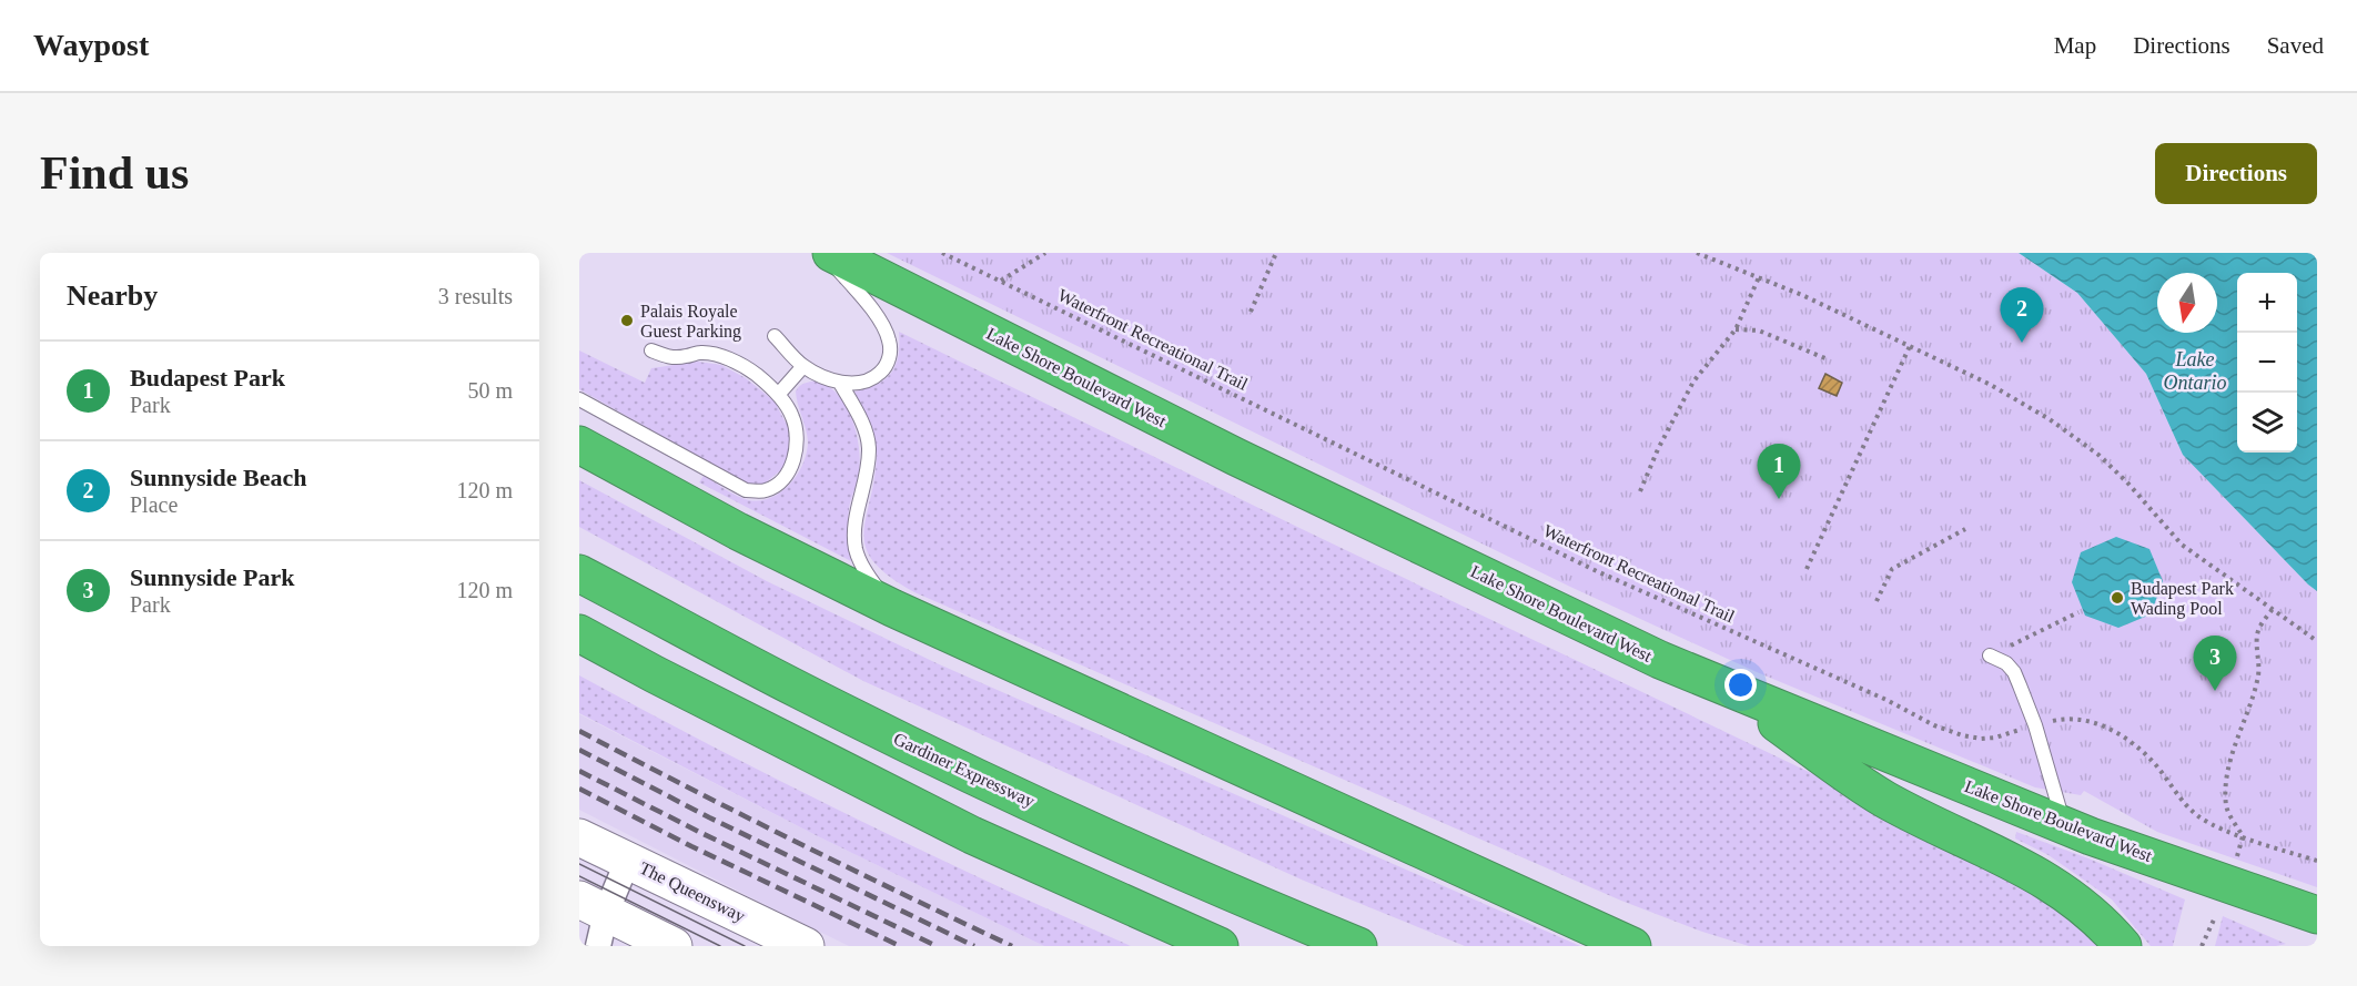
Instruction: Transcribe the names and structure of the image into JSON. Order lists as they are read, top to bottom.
{
  "streets": {
    "highway": ["Lake Shore Boulevard West", "Gardiner Expressway"],
    "main road": ["The Queensway"],
    "path": ["Waterfront Recreational Trail"]
  },
  "water": ["Lake Ontario"],
  "places": ["Palais Royale Guest Parking", "Budapest Park Wading Pool"],
  "north": "bottom",
  "page": {
    "header": "Waypost",
    "nav": ["Map", "Directions", "Saved"],
    "buttons": "Directions",
    "title": "Find us",
    "heading": ["Nearby", "3 results"],
    "map_buttons": ["+", "−"],
    "pins": ["2", "1", "3"],
    "list": [
      {
        "mark": "1",
        "name": "Budapest Park",
        "note": "Park",
        "value": "50 m"
      },
      {
        "mark": "2",
        "name": "Sunnyside Beach",
        "note": "Place",
        "value": "120 m"
      },
      {
        "mark": "3",
        "name": "Sunnyside Park",
        "note": "Park",
        "value": "120 m"
      }
    ]
  }
}
